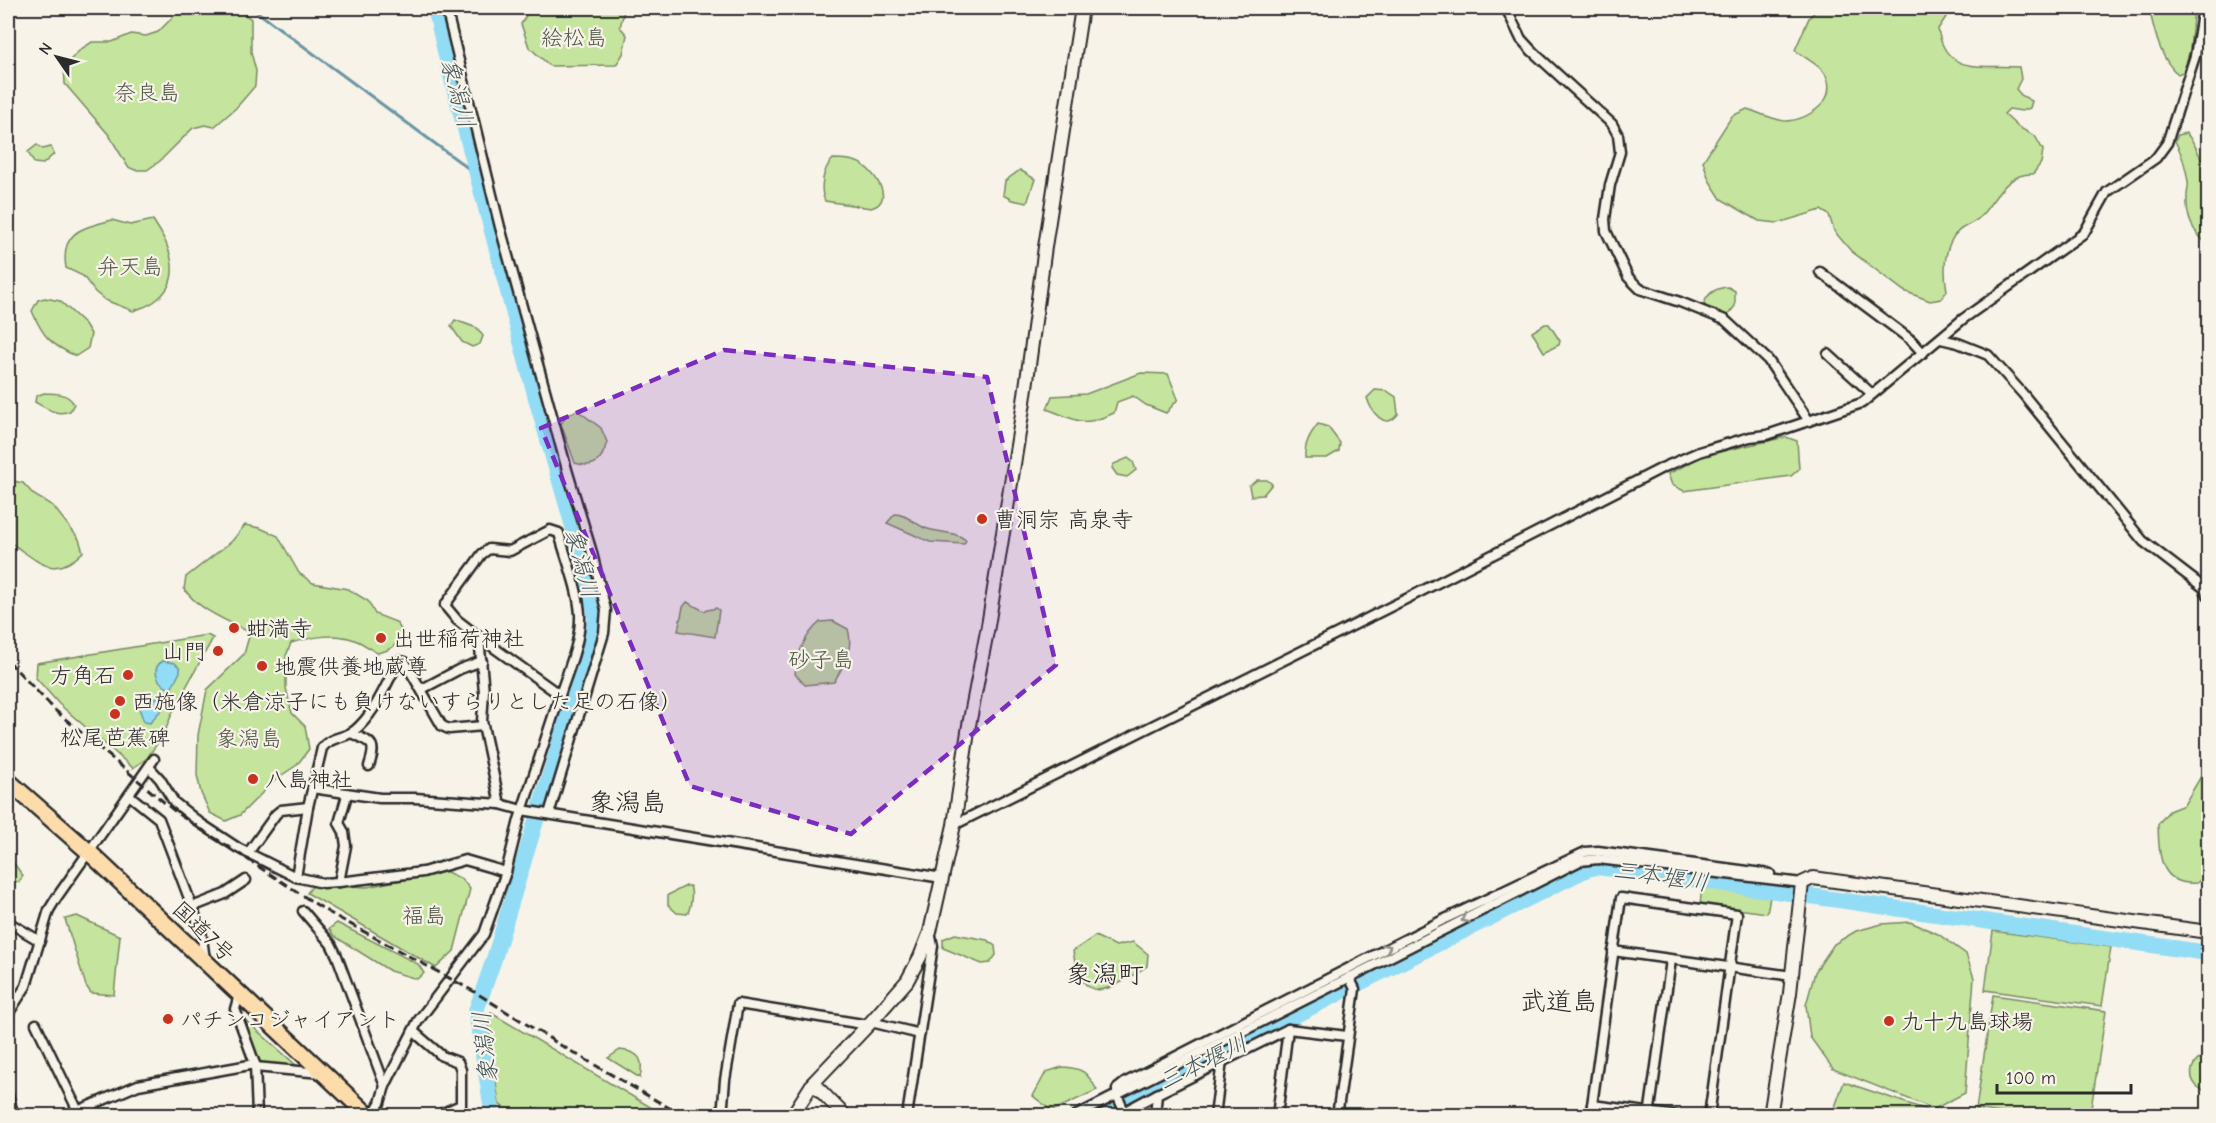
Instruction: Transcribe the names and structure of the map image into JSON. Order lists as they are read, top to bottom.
{
  "streets": {
    "highway": ["国道7号"]
  },
  "districts": ["象潟島", "象潟町", "武道島"],
  "water": ["象潟川", "三本堰川"],
  "parks": [
    "絵松島",
    "奈良島",
    "弁天島",
    "砂子島",
    "象潟島",
    "福島"
  ],
  "places": [
    "曹洞宗 高泉寺",
    "蚶満寺",
    "出世稲荷神社",
    "山門",
    "地震供養地蔵尊",
    "方角石",
    "西施像（米倉涼子にも負けないすらりとした足の石像）",
    "松尾芭蕉碑",
    "八島神社",
    "パチンコジャイアント",
    "九十九島球場"
  ],
  "scale_bar": "100 m",
  "north": "top left"
}
